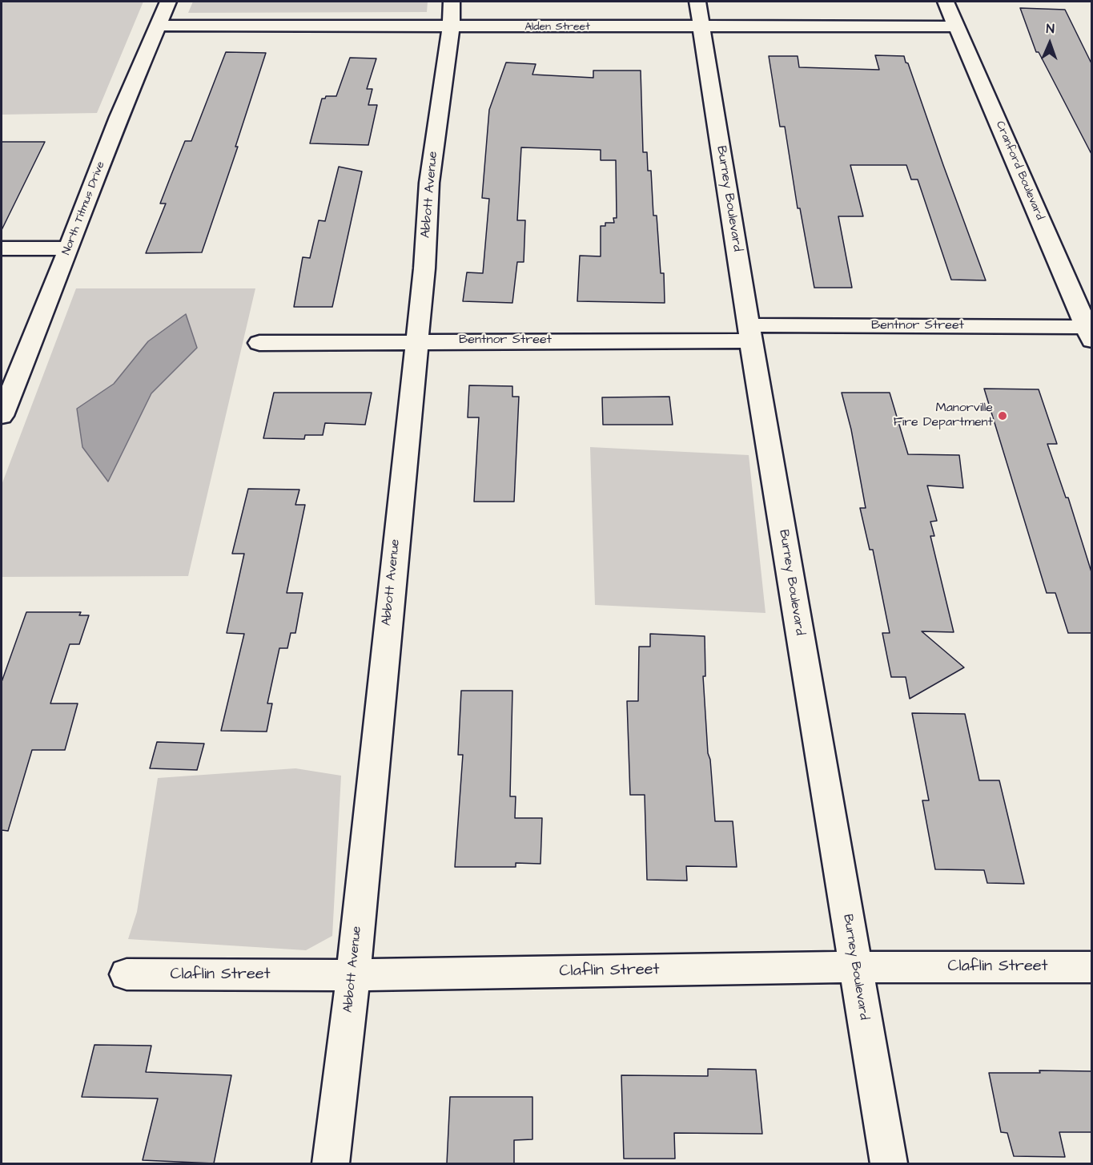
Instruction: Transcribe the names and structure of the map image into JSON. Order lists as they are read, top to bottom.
{
  "streets": {
    "street": [
      "Alden Street",
      "Cranford Boulevard",
      "Abbott Avenue",
      "Burney Boulevard",
      "North Titmus Drive",
      "Bentnor Street",
      "Claflin Street"
    ]
  },
  "crossings": [
    ["Alden Street", "Cranford Boulevard"],
    ["Alden Street", "Abbott Avenue"],
    ["Alden Street", "Burney Boulevard"],
    ["Alden Street", "North Titmus Drive"],
    ["Cranford Boulevard", "Bentnor Street"],
    ["Abbott Avenue", "Bentnor Street"],
    ["Abbott Avenue", "Claflin Street"],
    ["Burney Boulevard", "Bentnor Street"],
    ["Burney Boulevard", "Claflin Street"]
  ],
  "places": ["Manorville Fire Department"],
  "north": "top"
}
